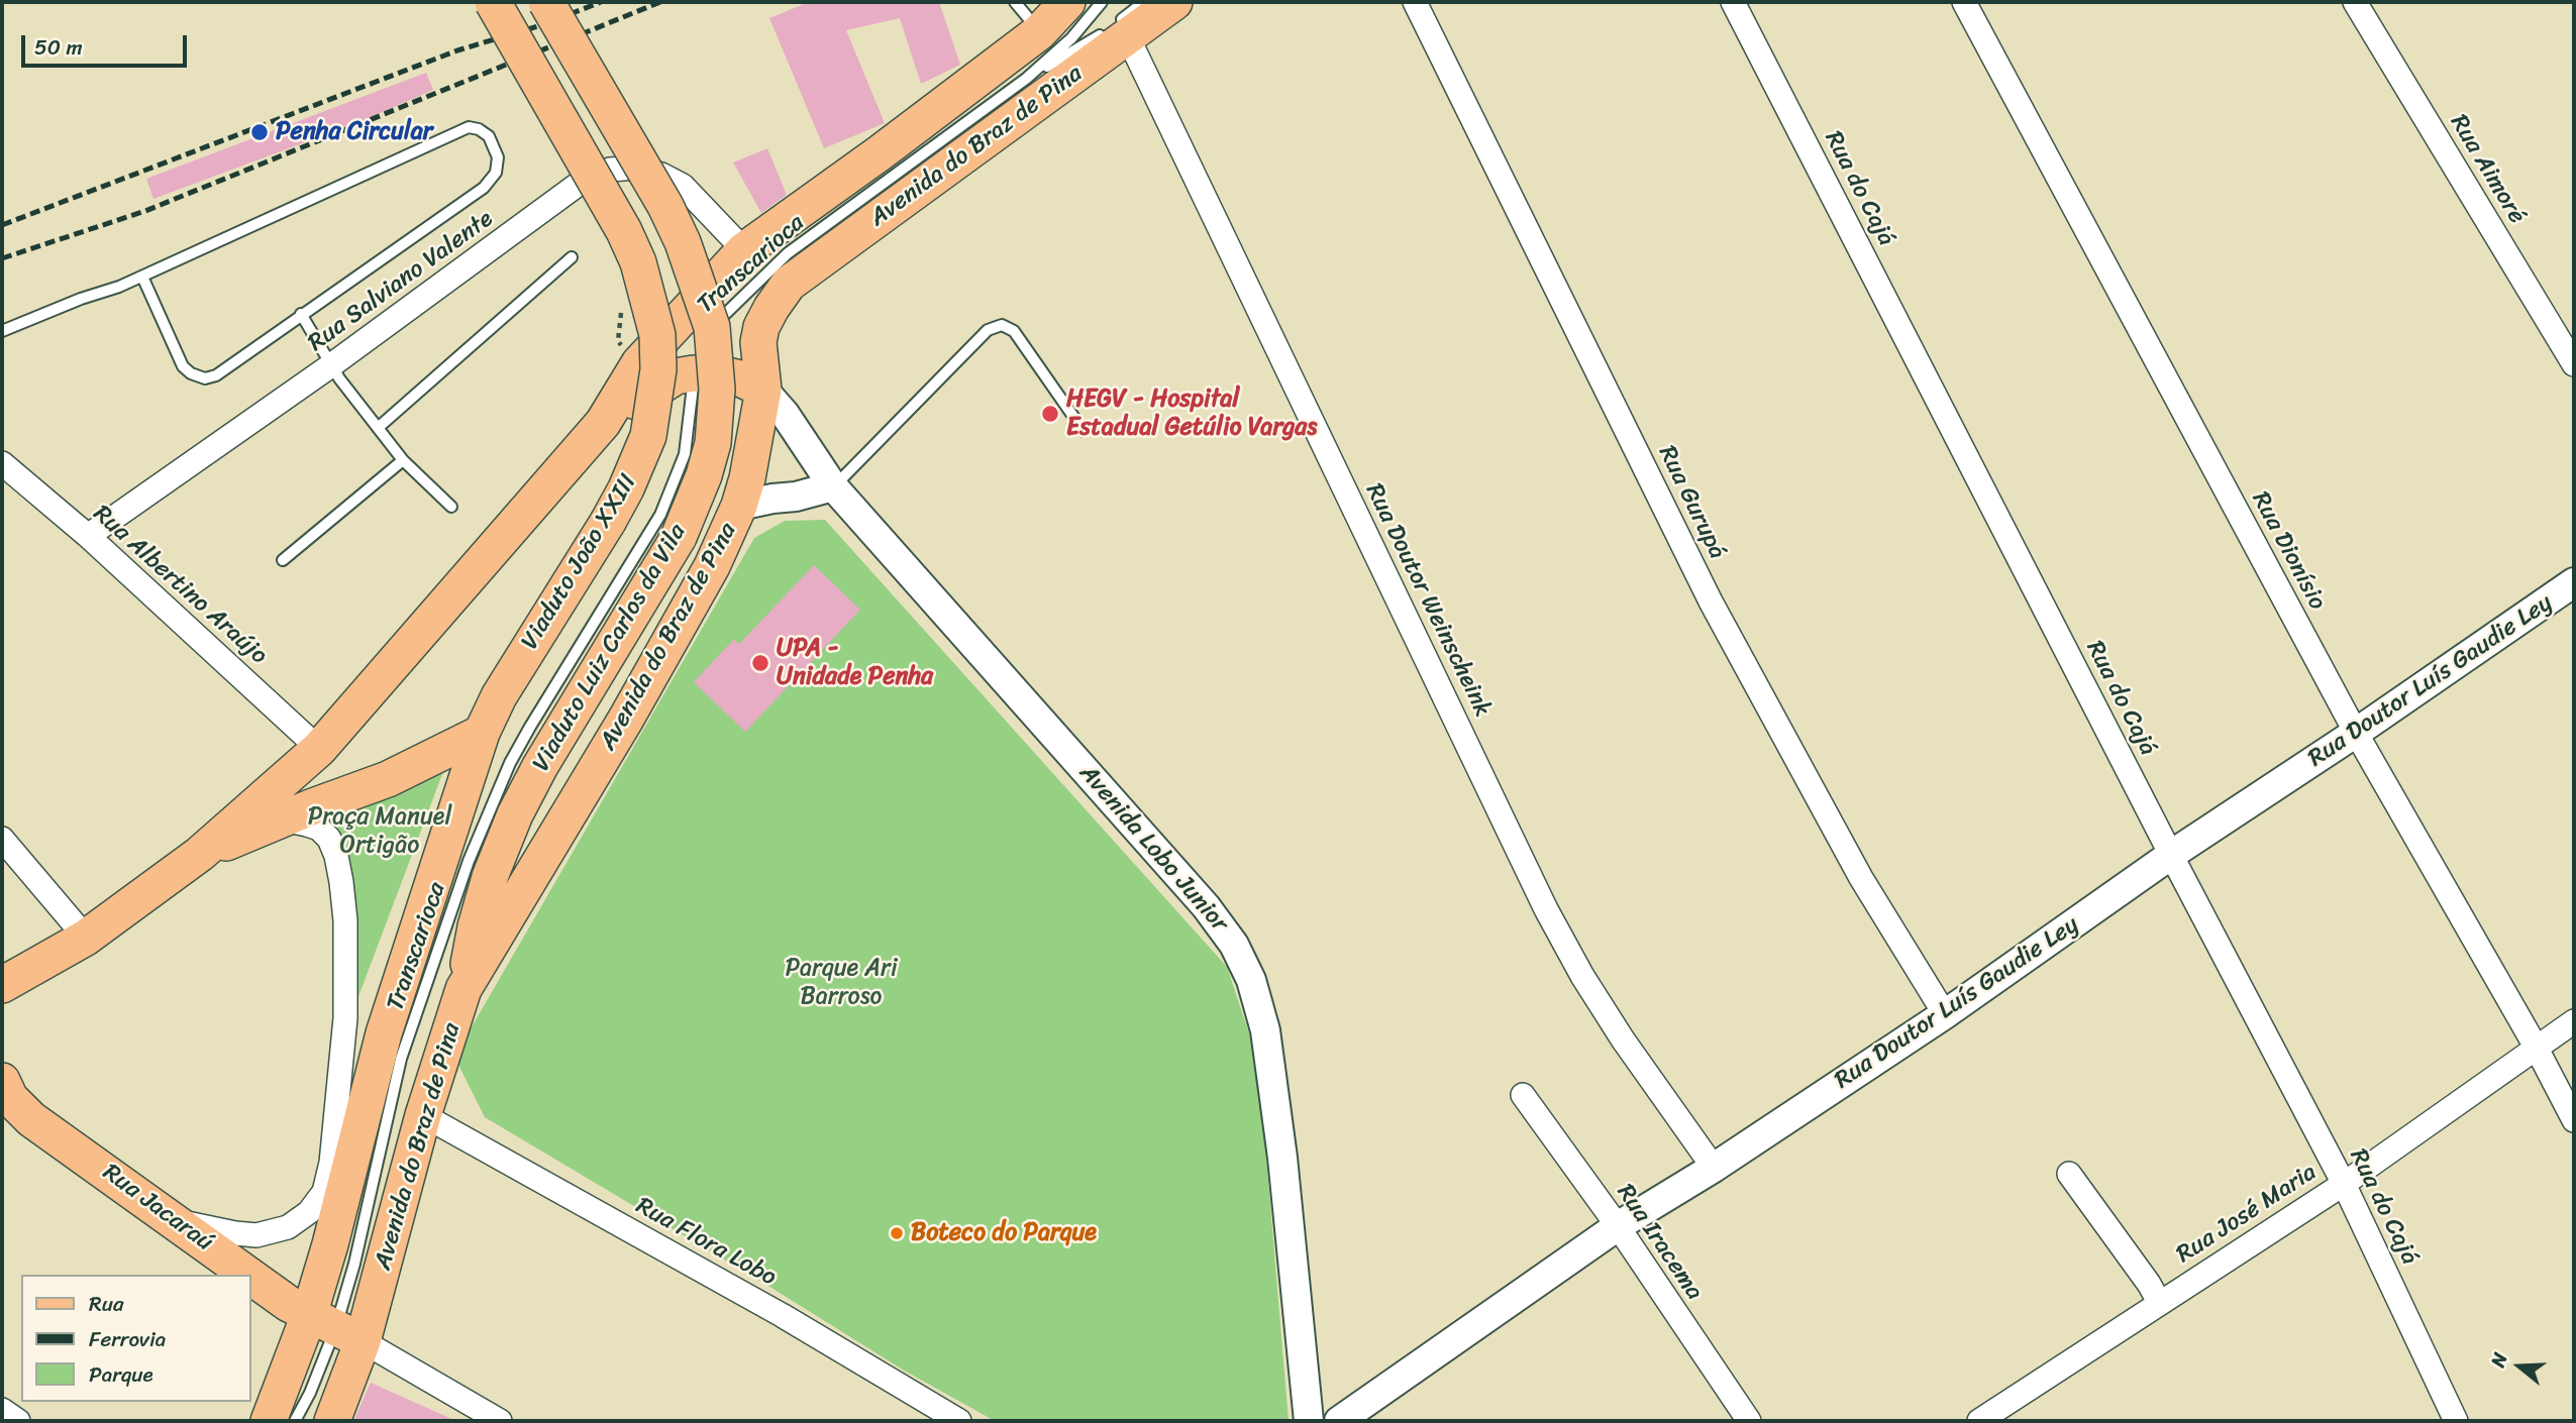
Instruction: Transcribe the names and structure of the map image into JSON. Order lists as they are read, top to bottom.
{
  "streets": {
    "main road": [
      "Avenida do Braz de Pina",
      "Viaduto João XXIII",
      "Viaduto Luiz Carlos da Vila",
      "Rua Jacaraú"
    ],
    "street": [
      "Rua Aimoré",
      "Rua do Cajá",
      "Rua Salviano Valente",
      "Rua Gurupá",
      "Rua Dionísio",
      "Rua Albertino Araújo",
      "Rua Doutor Weinscheink",
      "Rua Doutor Luís Gaudie Ley",
      "Avenida Lobo Junior",
      "Rua José Maria",
      "Rua Flora Lobo",
      "Rua Iracema"
    ],
    "lane": ["Transcarioca"]
  },
  "crossings": [
    ["Avenida do Braz de Pina", "Transcarioca"],
    ["Avenida do Braz de Pina", "Rua Salviano Valente"],
    ["Avenida do Braz de Pina", "Rua Albertino Araújo"],
    ["Avenida do Braz de Pina", "Rua Doutor Weinscheink"],
    ["Avenida do Braz de Pina", "Viaduto Luiz Carlos da Vila"],
    ["Avenida do Braz de Pina", "Avenida Lobo Junior"],
    ["Avenida do Braz de Pina", "Rua Jacaraú"],
    ["Avenida do Braz de Pina", "Rua Flora Lobo"],
    ["Rua do Cajá", "Rua Doutor Luís Gaudie Ley"],
    ["Rua do Cajá", "Rua José Maria"],
    ["Transcarioca", "Rua Jacaraú"],
    ["Rua Salviano Valente", "Rua Albertino Araújo"],
    ["Rua Gurupá", "Rua Doutor Luís Gaudie Ley"],
    ["Rua Dionísio", "Rua Doutor Luís Gaudie Ley"],
    ["Rua Dionísio", "Rua José Maria"],
    ["Rua Doutor Weinscheink", "Rua Doutor Luís Gaudie Ley"],
    ["Rua Doutor Luís Gaudie Ley", "Rua Iracema"]
  ],
  "parks": ["Praça Manuel Ortigão", "Parque Ari Barroso"],
  "places": [
    "Penha Circular",
    "HEGV - Hospital Estadual Getúlio Vargas",
    "UPA - Unidade Penha",
    "Boteco do Parque"
  ],
  "legend": ["Rua", "Ferrovia", "Parque"],
  "scale_bar": "50 m",
  "north": "left"
}
